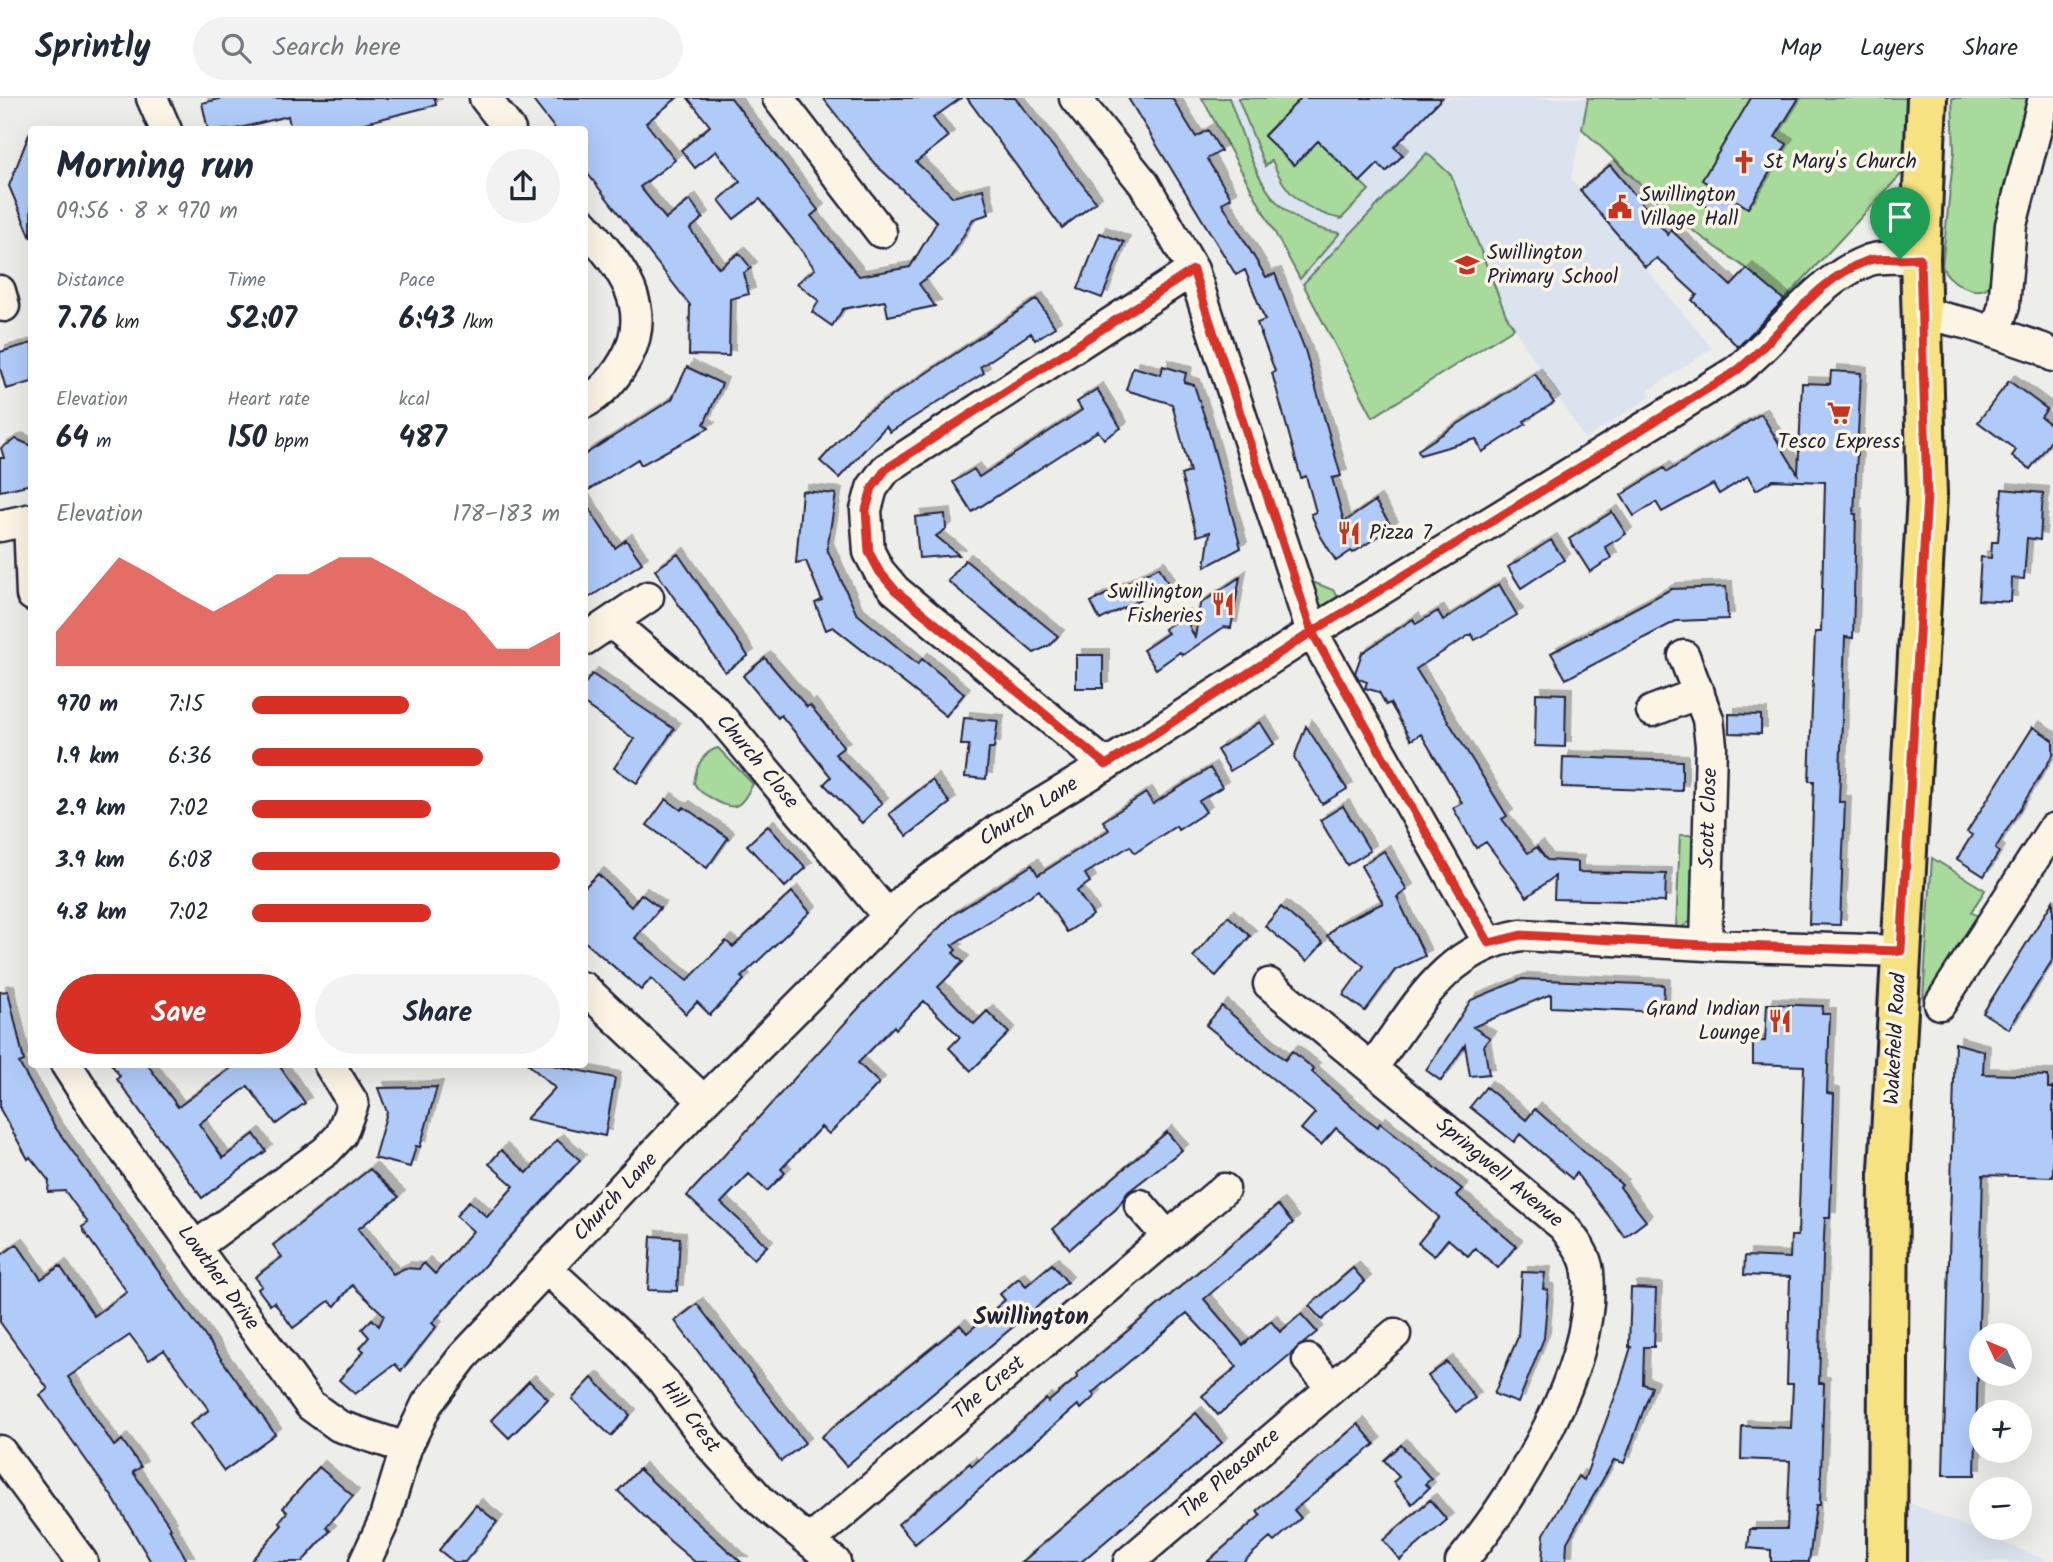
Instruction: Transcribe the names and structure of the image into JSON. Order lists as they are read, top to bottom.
{
  "streets": {
    "main road": ["Wakefield Road"],
    "street": [
      "Church Close",
      "Church Lane",
      "Scott Close",
      "Springwell Avenue",
      "Lowther Drive",
      "The Crest",
      "Hill Crest",
      "The Pleasance"
    ]
  },
  "crossings": [
    ["Church Close", "Church Lane"],
    ["Church Lane", "Wakefield Road"],
    ["Church Lane", "Lowther Drive"],
    ["Church Lane", "Hill Crest"],
    ["The Crest", "Hill Crest"]
  ],
  "districts": ["Swillington"],
  "places": {
    "church": ["St Mary's Church"],
    "public building": ["Swillington Village Hall"],
    "school or university": ["Swillington Primary School"],
    "supermarket": ["Tesco Express"],
    "restaurant": ["Pizza 7", "Swillington Fisheries", "Grand Indian Lounge"]
  },
  "north": "top left",
  "page": {
    "header": "Sprintly",
    "search": "Search here",
    "nav": ["Map", "Layers", "Share"],
    "heading": ["Morning run", "09:56 · 8 × 970 m"],
    "stats": [
      ["Distance", "7.76 km"],
      ["Time", "52:07"],
      ["Pace", "6:43 /km"],
      ["Elevation", "64 m"],
      ["Heart rate", "150 bpm"],
      ["kcal", "487"]
    ],
    "chart": ["Elevation", "178–183 m"],
    "list": [
      {
        "name": "970 m",
        "note": "7:15"
      },
      {
        "name": "1.9 km",
        "note": "6:36"
      },
      {
        "name": "2.9 km",
        "note": "7:02"
      },
      {
        "name": "3.9 km",
        "note": "6:08"
      },
      {
        "name": "4.8 km",
        "note": "7:02"
      }
    ],
    "buttons": ["Save", "Share"],
    "map_buttons": ["+", "−"]
  }
}
